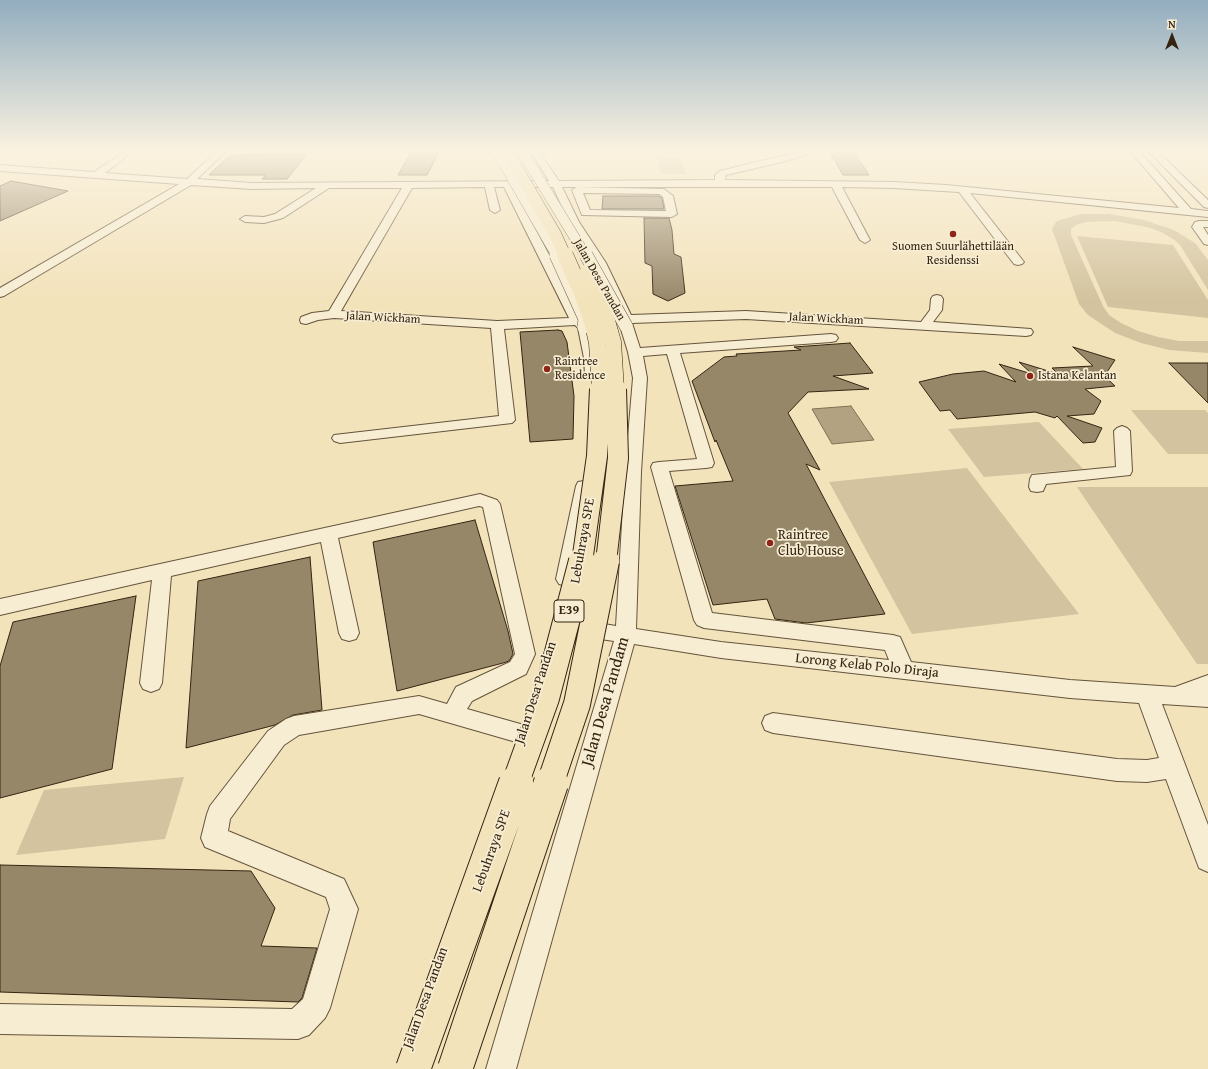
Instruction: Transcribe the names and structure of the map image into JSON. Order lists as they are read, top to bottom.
{
  "streets": {
    "highway": ["Lebuhraya SPE", "E39"],
    "street": [
      "Jalan Desa Pandan",
      "Jalan Wickham",
      "Lorong Kelab Polo Diraja",
      "Jalan Desa Pandam"
    ]
  },
  "crossings": [
    ["Jalan Desa Pandan", "Jalan Wickham"],
    ["Jalan Desa Pandan", "Lorong Kelab Polo Diraja"],
    ["Jalan Desa Pandan", "Jalan Desa Pandam"],
    ["Jalan Wickham", "Jalan Desa Pandam"],
    ["Lorong Kelab Polo Diraja", "Jalan Desa Pandam"]
  ],
  "places": [
    "Suomen Suurlähettilään Residenssi",
    "Raintree Residence",
    "Istana Kelantan",
    "Raintree Club House"
  ],
  "north": "top"
}
